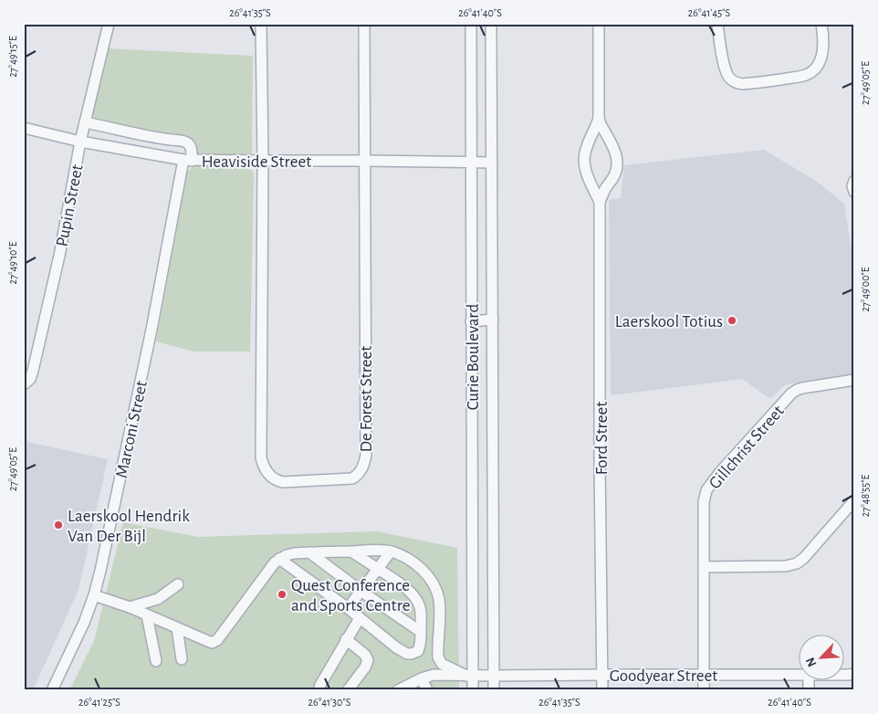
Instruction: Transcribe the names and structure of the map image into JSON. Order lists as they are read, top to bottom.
{
  "streets": {
    "street": [
      "Heaviside Street",
      "Pupin Street",
      "Curie Boulevard",
      "De Forest Street",
      "Marconi Street",
      "Ford Street",
      "Gillchrist Street",
      "Goodyear Street"
    ]
  },
  "crossings": [
    ["Heaviside Street", "Pupin Street"],
    ["Heaviside Street", "Curie Boulevard"],
    ["Heaviside Street", "De Forest Street"],
    ["Heaviside Street", "Marconi Street"],
    ["Curie Boulevard", "Goodyear Street"],
    ["Ford Street", "Goodyear Street"],
    ["Gillchrist Street", "Goodyear Street"]
  ],
  "places": ["Laerskool Totius", "Laerskool Hendrik Van Der Bijl", "Quest Conference and Sports Centre"],
  "north": "bottom left",
  "coordinates": [
    "26°41'35\"S",
    "26°41'40\"S",
    "26°41'45\"S",
    "27°49'15\"E",
    "27°49'05\"E",
    "27°49'10\"E",
    "27°49'00\"E",
    "27°48'55\"E",
    "26°41'25\"S",
    "26°41'30\"S"
  ]
}
